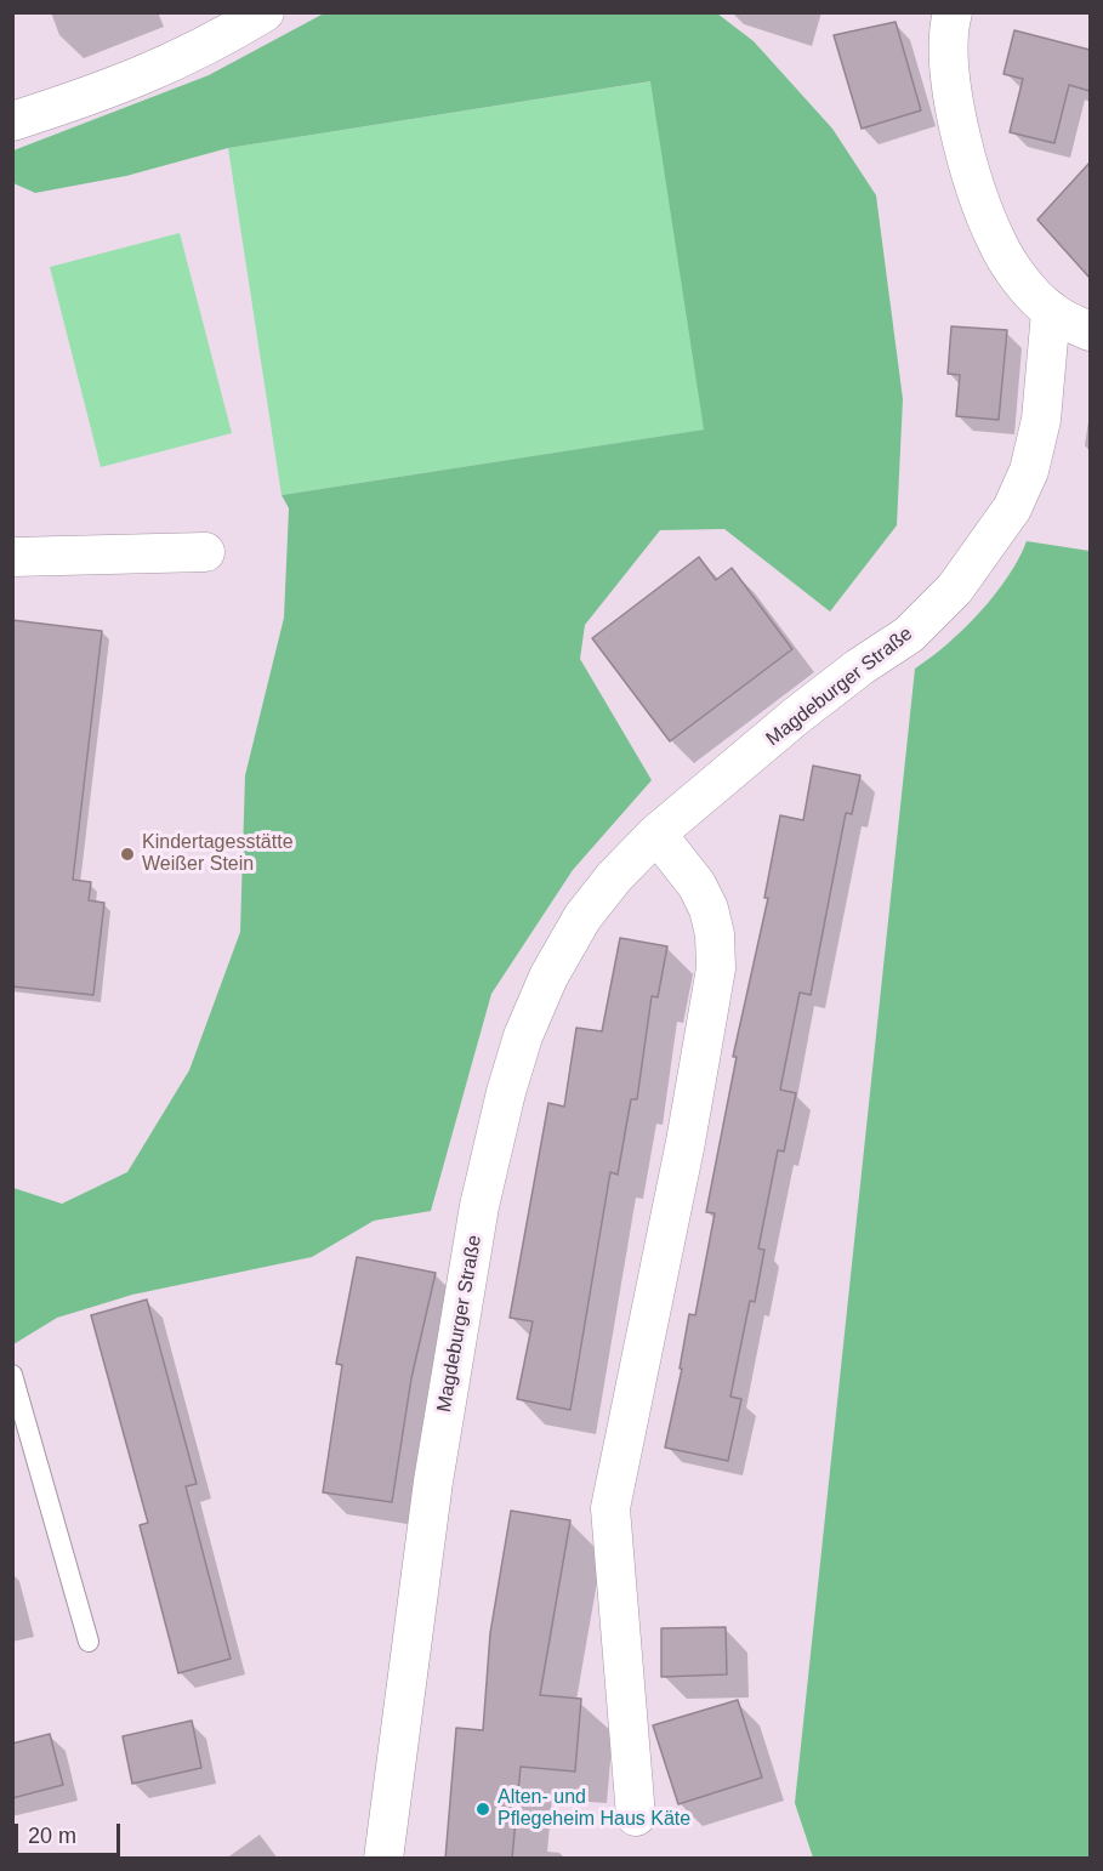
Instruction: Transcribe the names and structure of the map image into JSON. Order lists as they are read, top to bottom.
{
  "streets": {
    "street": ["Magdeburger Straße"]
  },
  "places": ["Kindertagesstätte Weißer Stein", "Alten- und Pflegeheim Haus Käte"],
  "scale_bar": "20 m"
}
